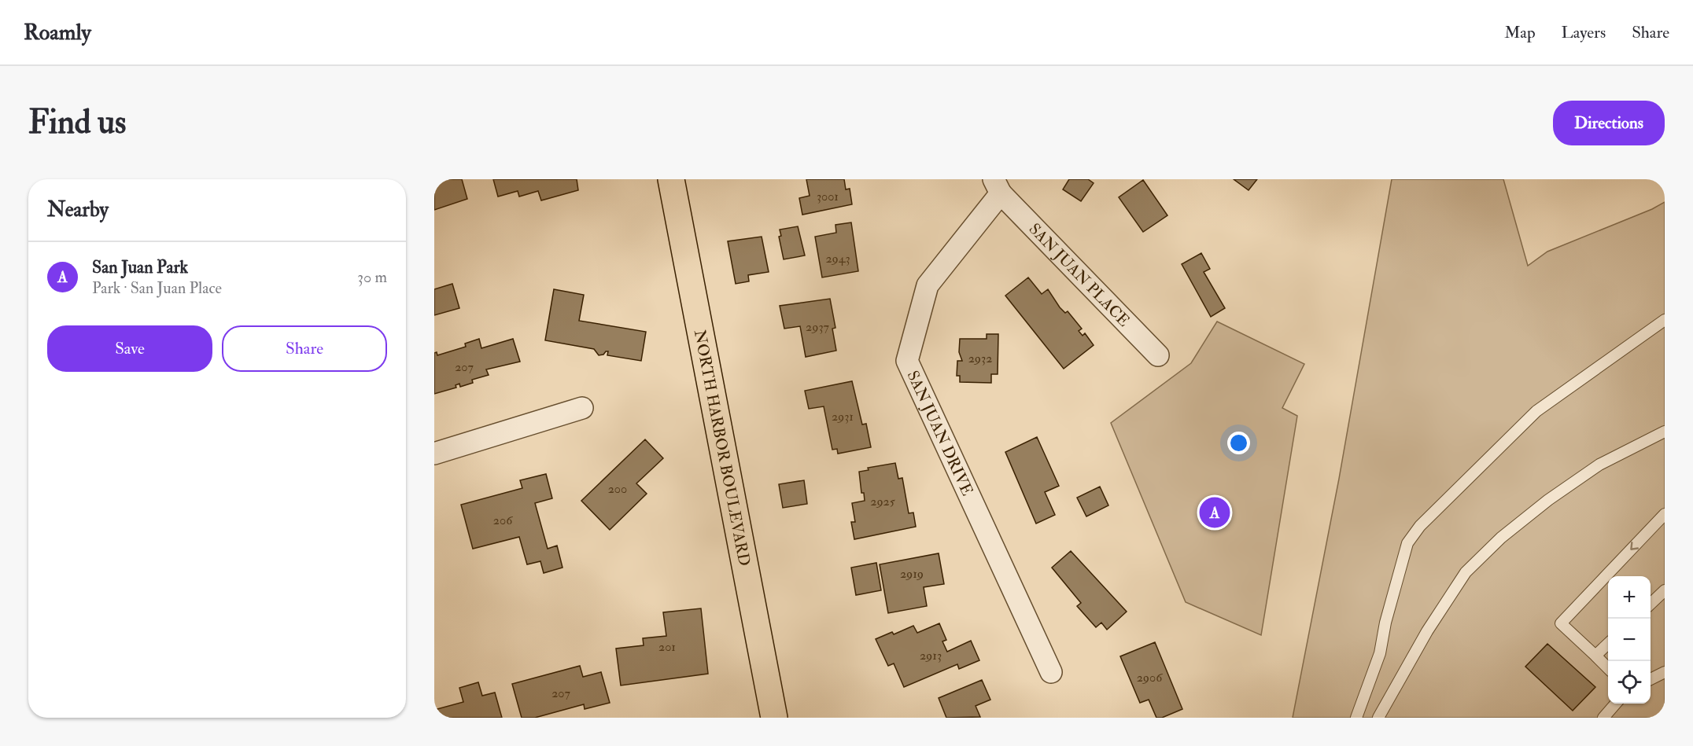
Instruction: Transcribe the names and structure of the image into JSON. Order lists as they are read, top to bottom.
{
  "streets": {
    "main road": ["NORTH HARBOR BOULEVARD"],
    "street": ["SAN JUAN PLACE", "SAN JUAN DRIVE"]
  },
  "crossings": [
    ["SAN JUAN PLACE", "SAN JUAN DRIVE"]
  ],
  "house_numbers": [
    "3001",
    "2943",
    "2937",
    "2932",
    "207",
    "2931",
    "200",
    "2925",
    "206",
    "2919",
    "201",
    "2913",
    "2906",
    "207"
  ],
  "page": {
    "header": "Roamly",
    "nav": ["Map", "Layers", "Share"],
    "buttons": [
      "Directions",
      ["Save", "Share"]
    ],
    "title": "Find us",
    "heading": "Nearby",
    "list": [
      {
        "mark": "A",
        "name": "San Juan Park",
        "note": "Park · San Juan Place",
        "value": "30 m"
      }
    ],
    "pins": "A",
    "map_buttons": ["+", "−"]
  }
}
